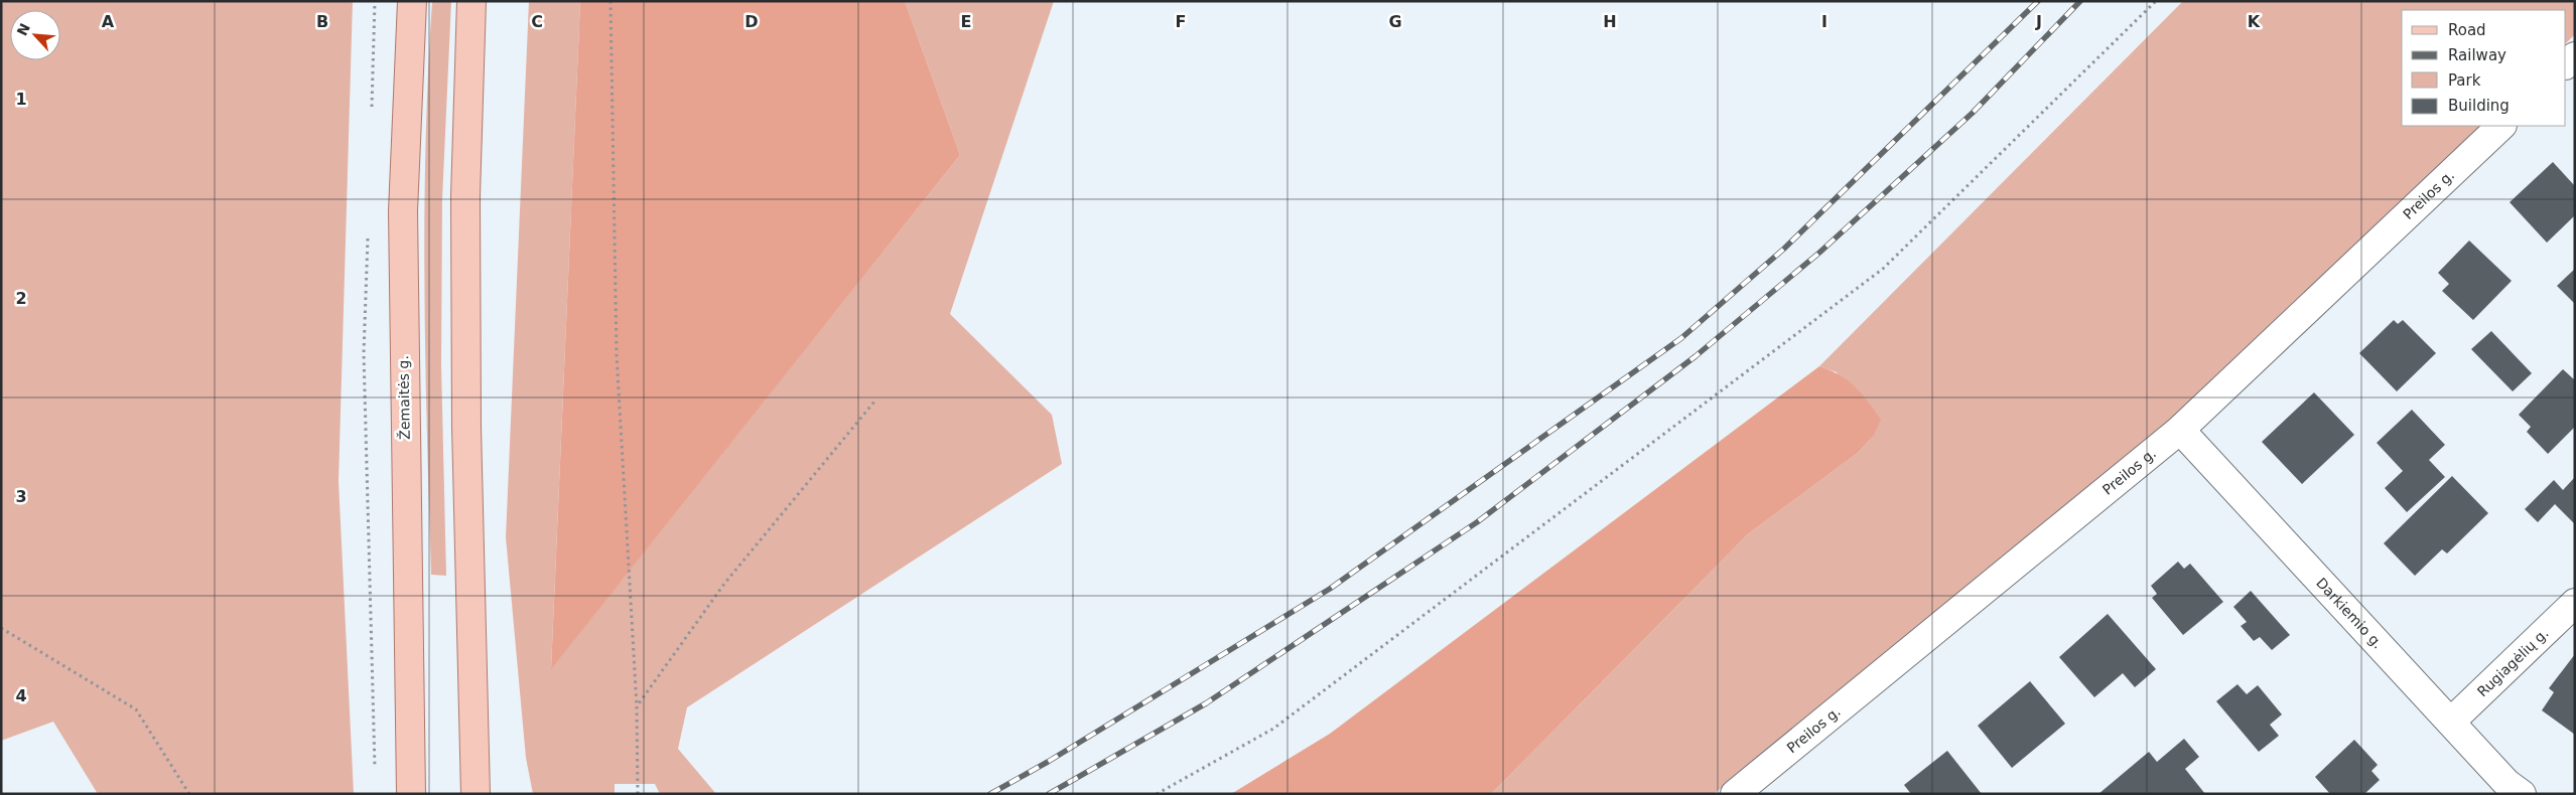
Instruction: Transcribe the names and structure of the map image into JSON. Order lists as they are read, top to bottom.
{
  "streets": {
    "main road": ["Žemaitės g."],
    "street": ["Preilos g.", "Darkiemio g.", "Rugiagėlių g."]
  },
  "crossings": [
    ["Preilos g.", "Darkiemio g."],
    ["Darkiemio g.", "Rugiagėlių g."]
  ],
  "legend": [
    "Road",
    "Railway",
    "Park",
    "Building"
  ],
  "north": "top left",
  "grid": {
    "columns": [
      "A",
      "B",
      "C",
      "D",
      "E",
      "F",
      "G",
      "H",
      "I",
      "J",
      "K"
    ],
    "rows": [
      "1",
      "2",
      "3",
      "4"
    ]
  }
}
